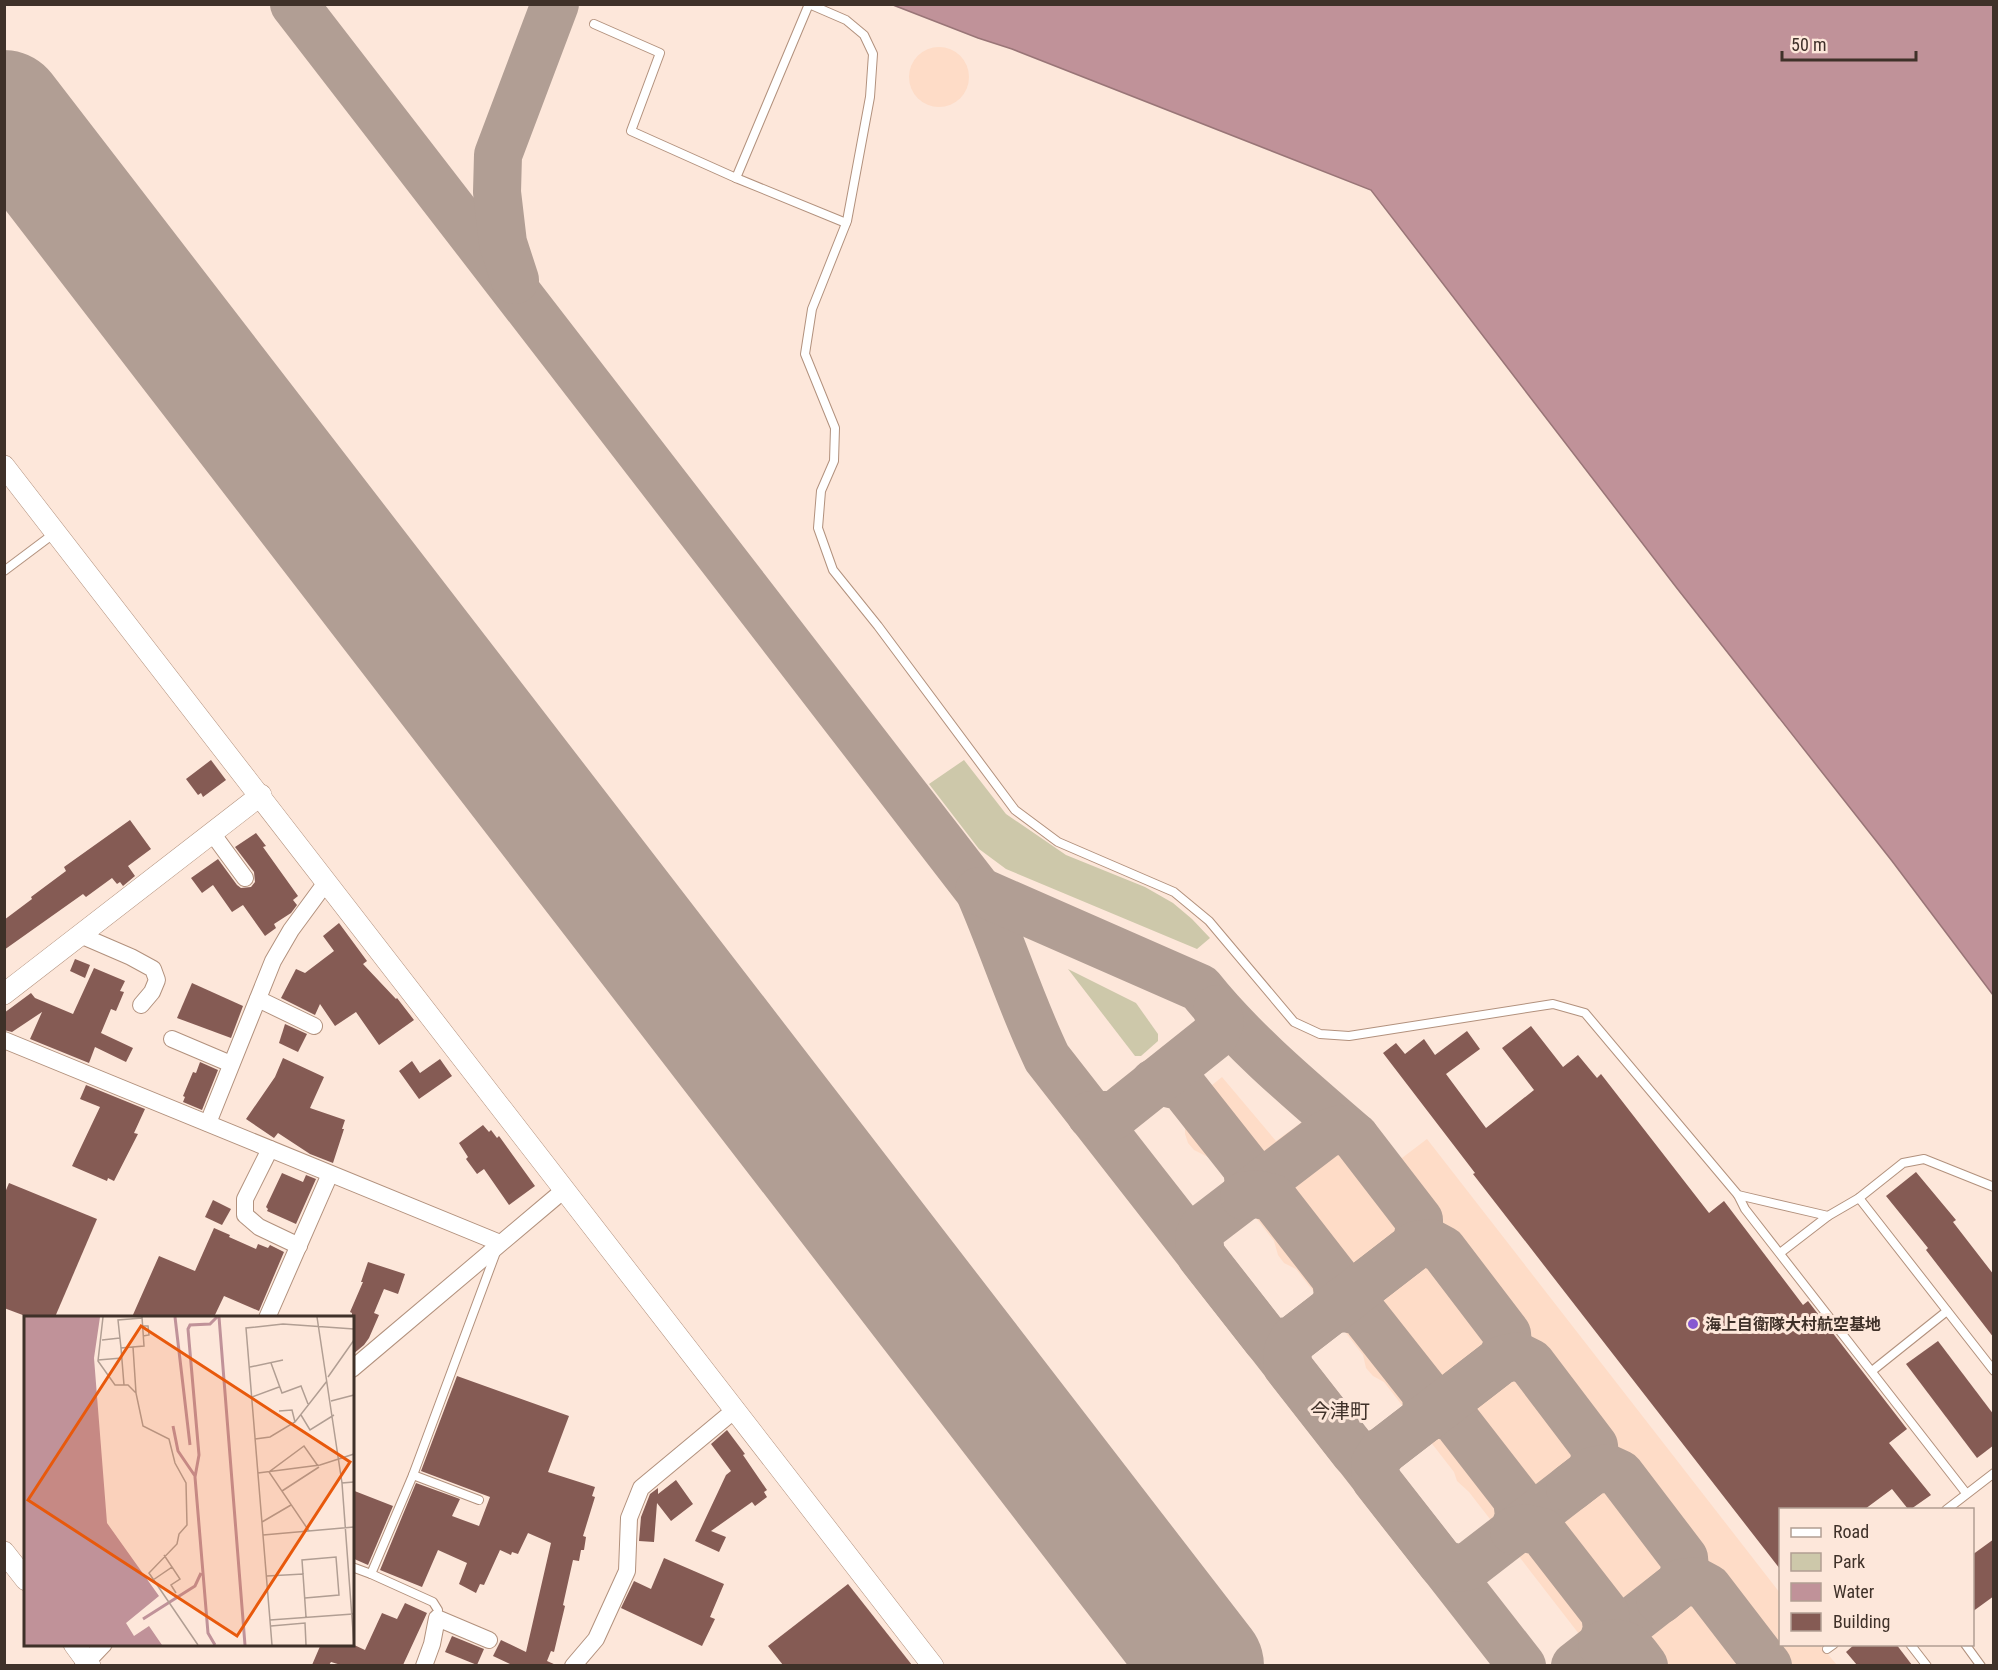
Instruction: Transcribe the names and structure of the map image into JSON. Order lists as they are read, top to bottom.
{
  "districts": ["今津町"],
  "places": ["海上自衛隊大村航空基地"],
  "legend": [
    "Road",
    "Park",
    "Water",
    "Building"
  ],
  "scale_bar": "50 m"
}
